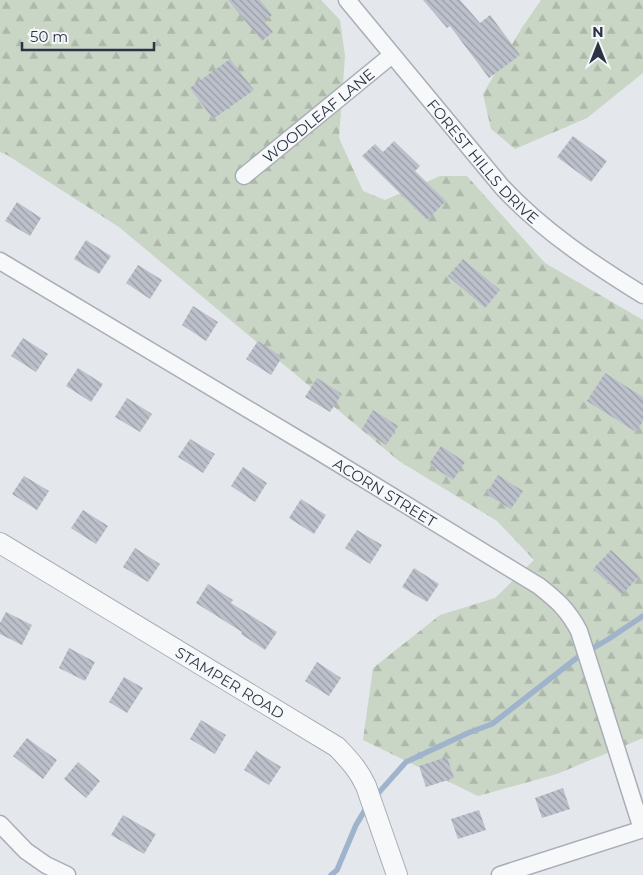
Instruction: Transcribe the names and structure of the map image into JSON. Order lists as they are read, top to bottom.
{
  "streets": {
    "street": [
      "WOODLEAF LANE",
      "FOREST HILLS DRIVE",
      "ACORN STREET",
      "STAMPER ROAD"
    ]
  },
  "crossings": [
    ["WOODLEAF LANE", "FOREST HILLS DRIVE"]
  ],
  "scale_bar": "50 m",
  "north": "top"
}
